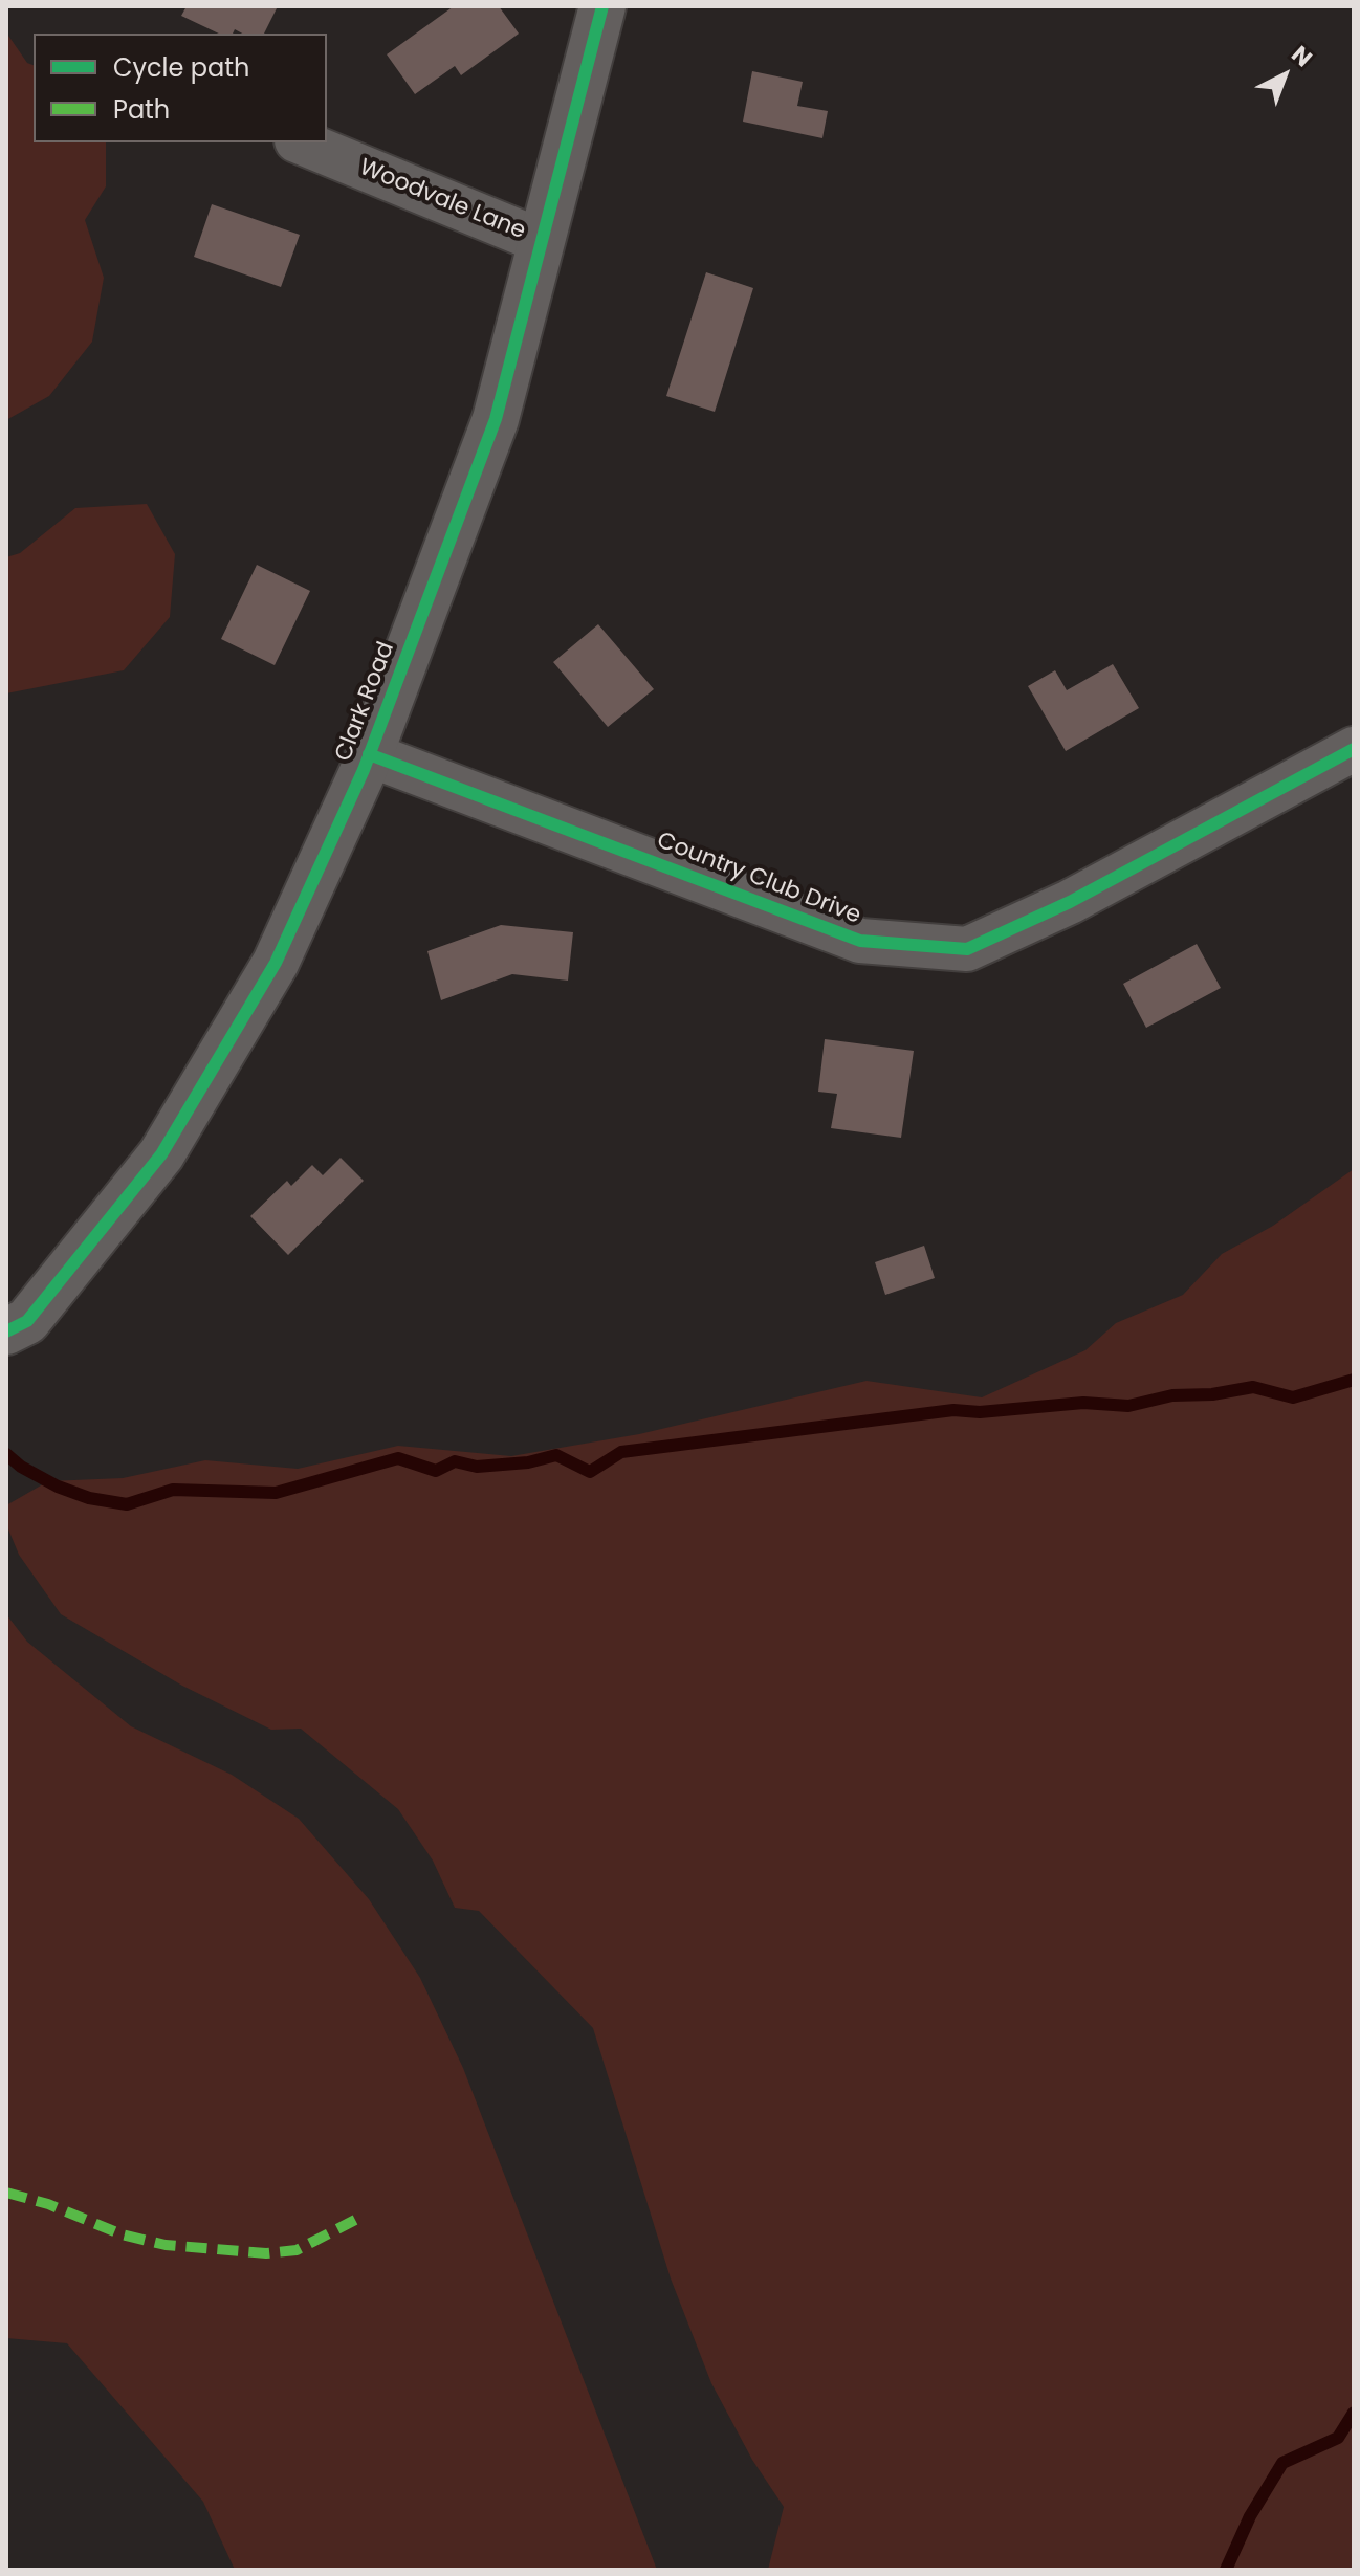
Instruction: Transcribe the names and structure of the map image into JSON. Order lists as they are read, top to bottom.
{
  "streets": {
    "street": ["Woodvale Lane", "Clark Road", "Country Club Drive"]
  },
  "crossings": [
    ["Woodvale Lane", "Clark Road"],
    ["Clark Road", "Country Club Drive"]
  ],
  "legend": ["Cycle path", "Path"],
  "north": "top right"
}
